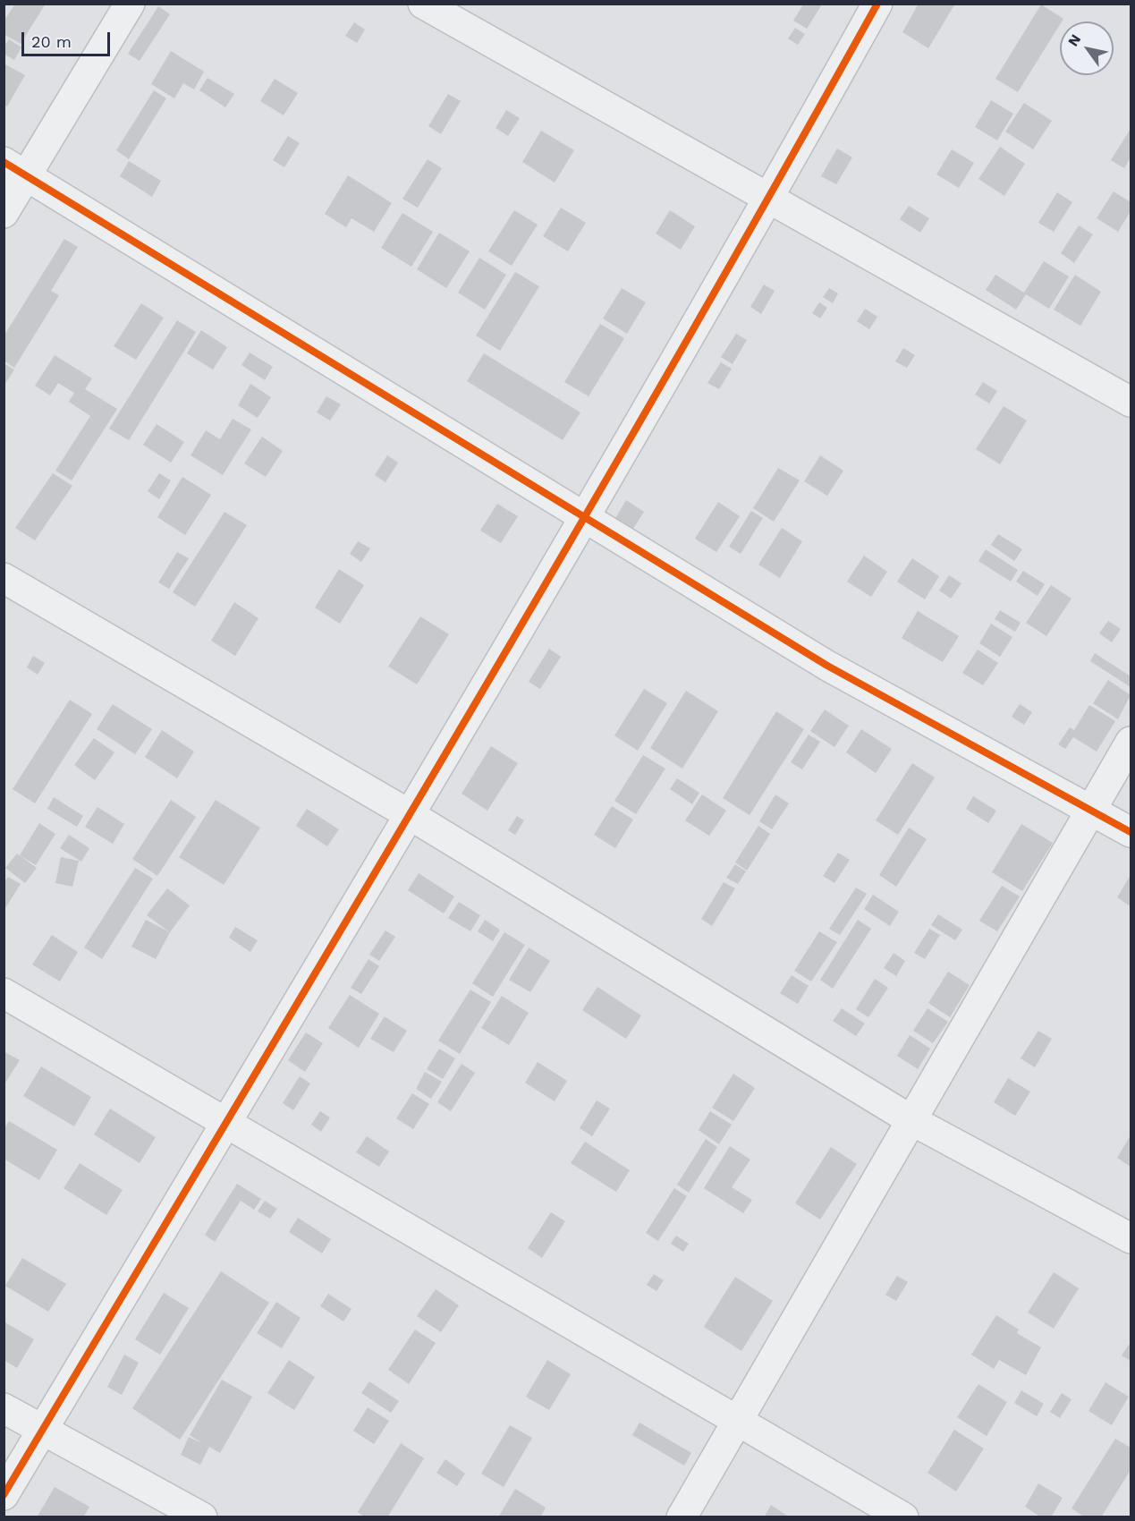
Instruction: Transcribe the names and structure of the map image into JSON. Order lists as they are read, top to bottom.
{
  "scale_bar": "20 m",
  "north": "top left"
}
